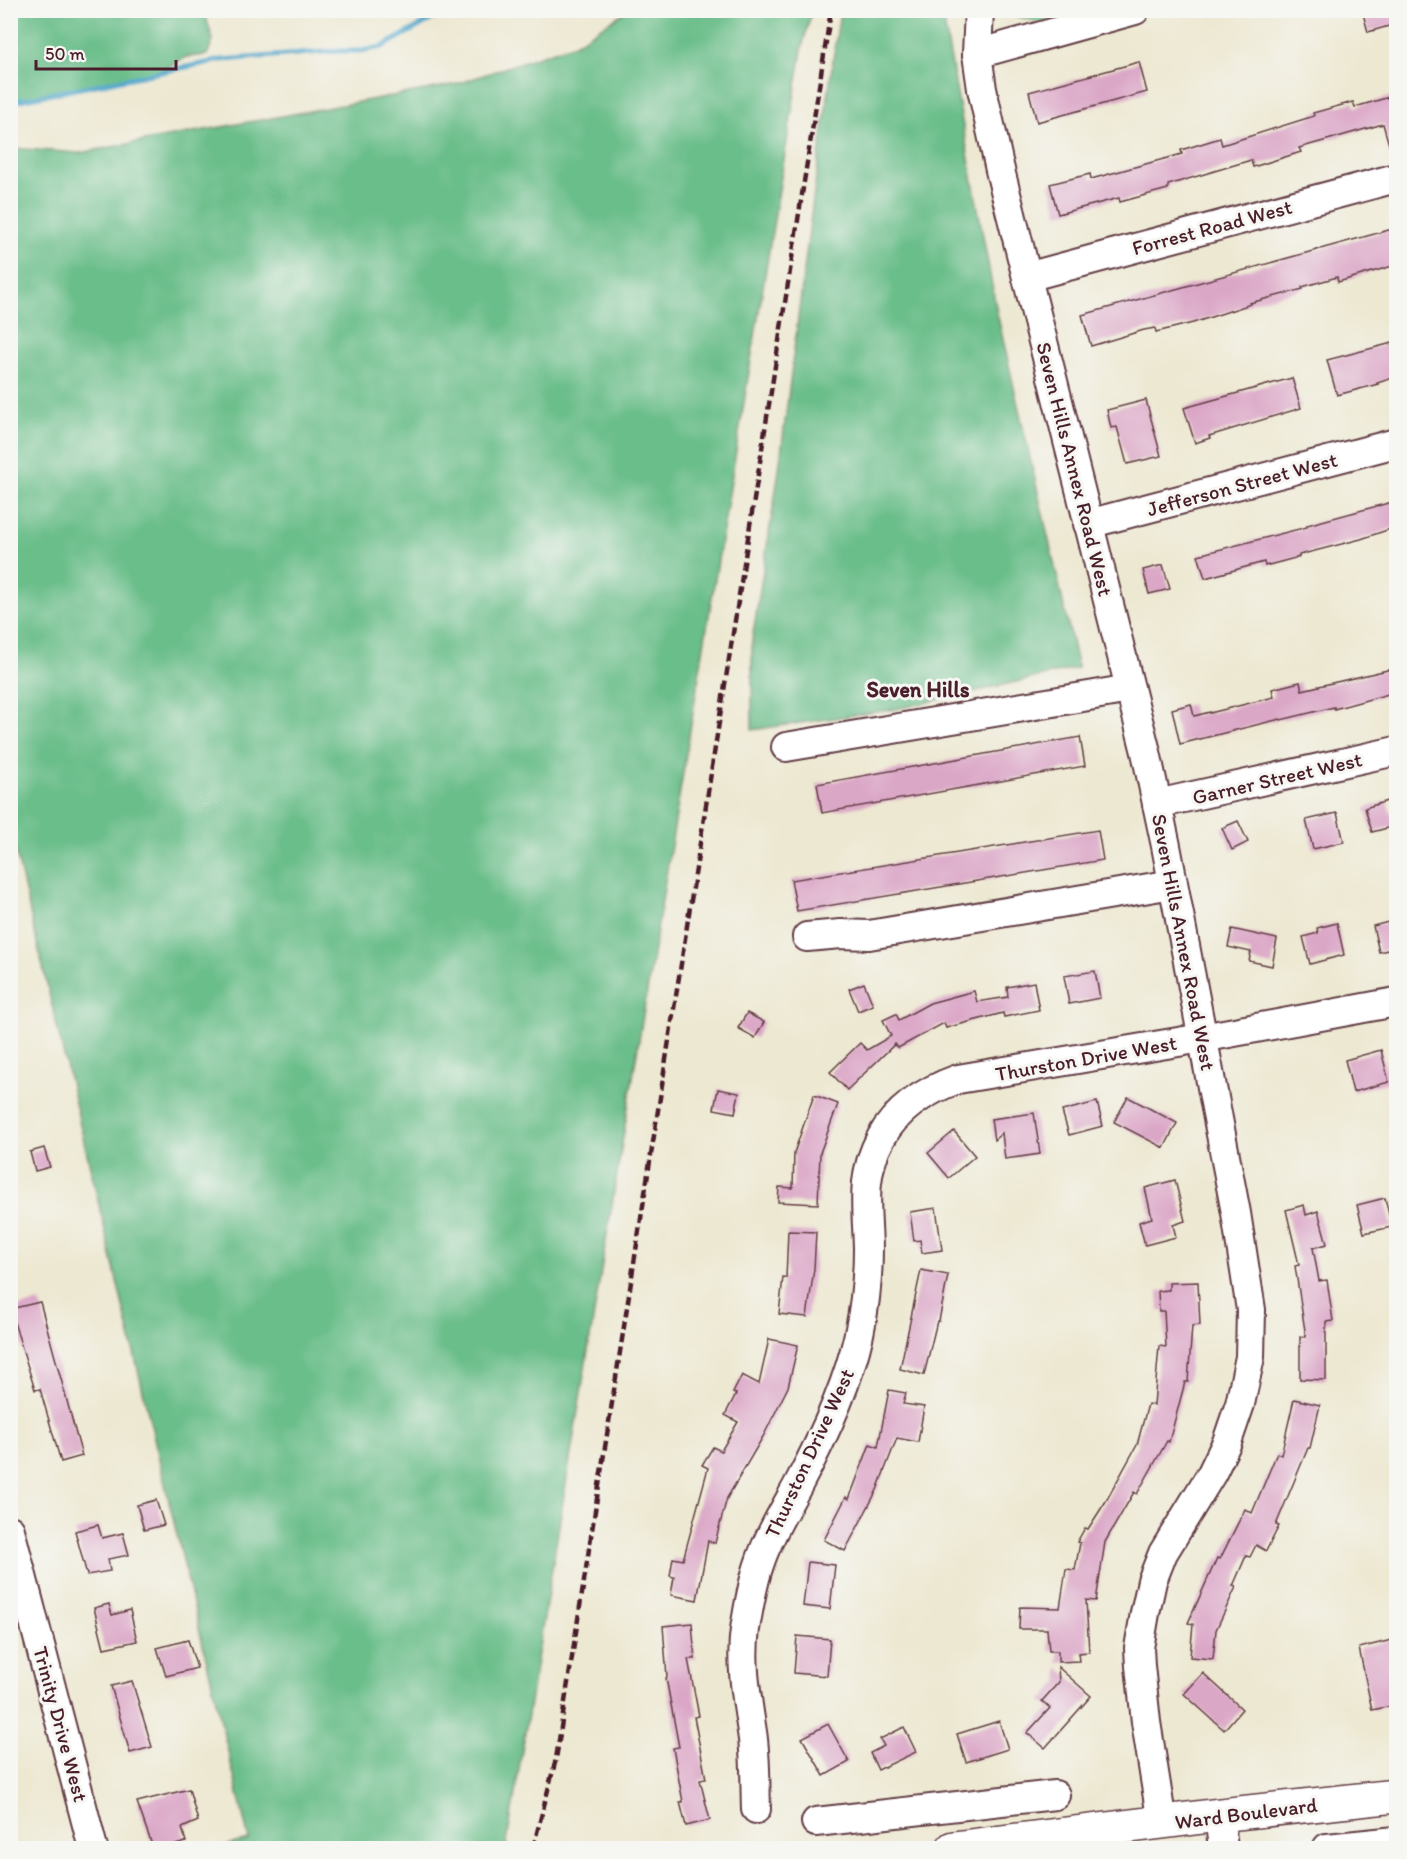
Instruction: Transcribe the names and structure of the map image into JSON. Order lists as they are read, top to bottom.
{
  "streets": {
    "main road": ["Ward Boulevard"],
    "street": [
      "Forrest Road West",
      "Seven Hills Annex Road West",
      "Jefferson Street West",
      "Garner Street West",
      "Thurston Drive West",
      "Trinity Drive West"
    ]
  },
  "crossings": [
    ["Forrest Road West", "Seven Hills Annex Road West"],
    ["Seven Hills Annex Road West", "Jefferson Street West"],
    ["Seven Hills Annex Road West", "Garner Street West"],
    ["Seven Hills Annex Road West", "Thurston Drive West"],
    ["Seven Hills Annex Road West", "Ward Boulevard"]
  ],
  "districts": ["Seven Hills"],
  "scale_bar": "50 m"
}
